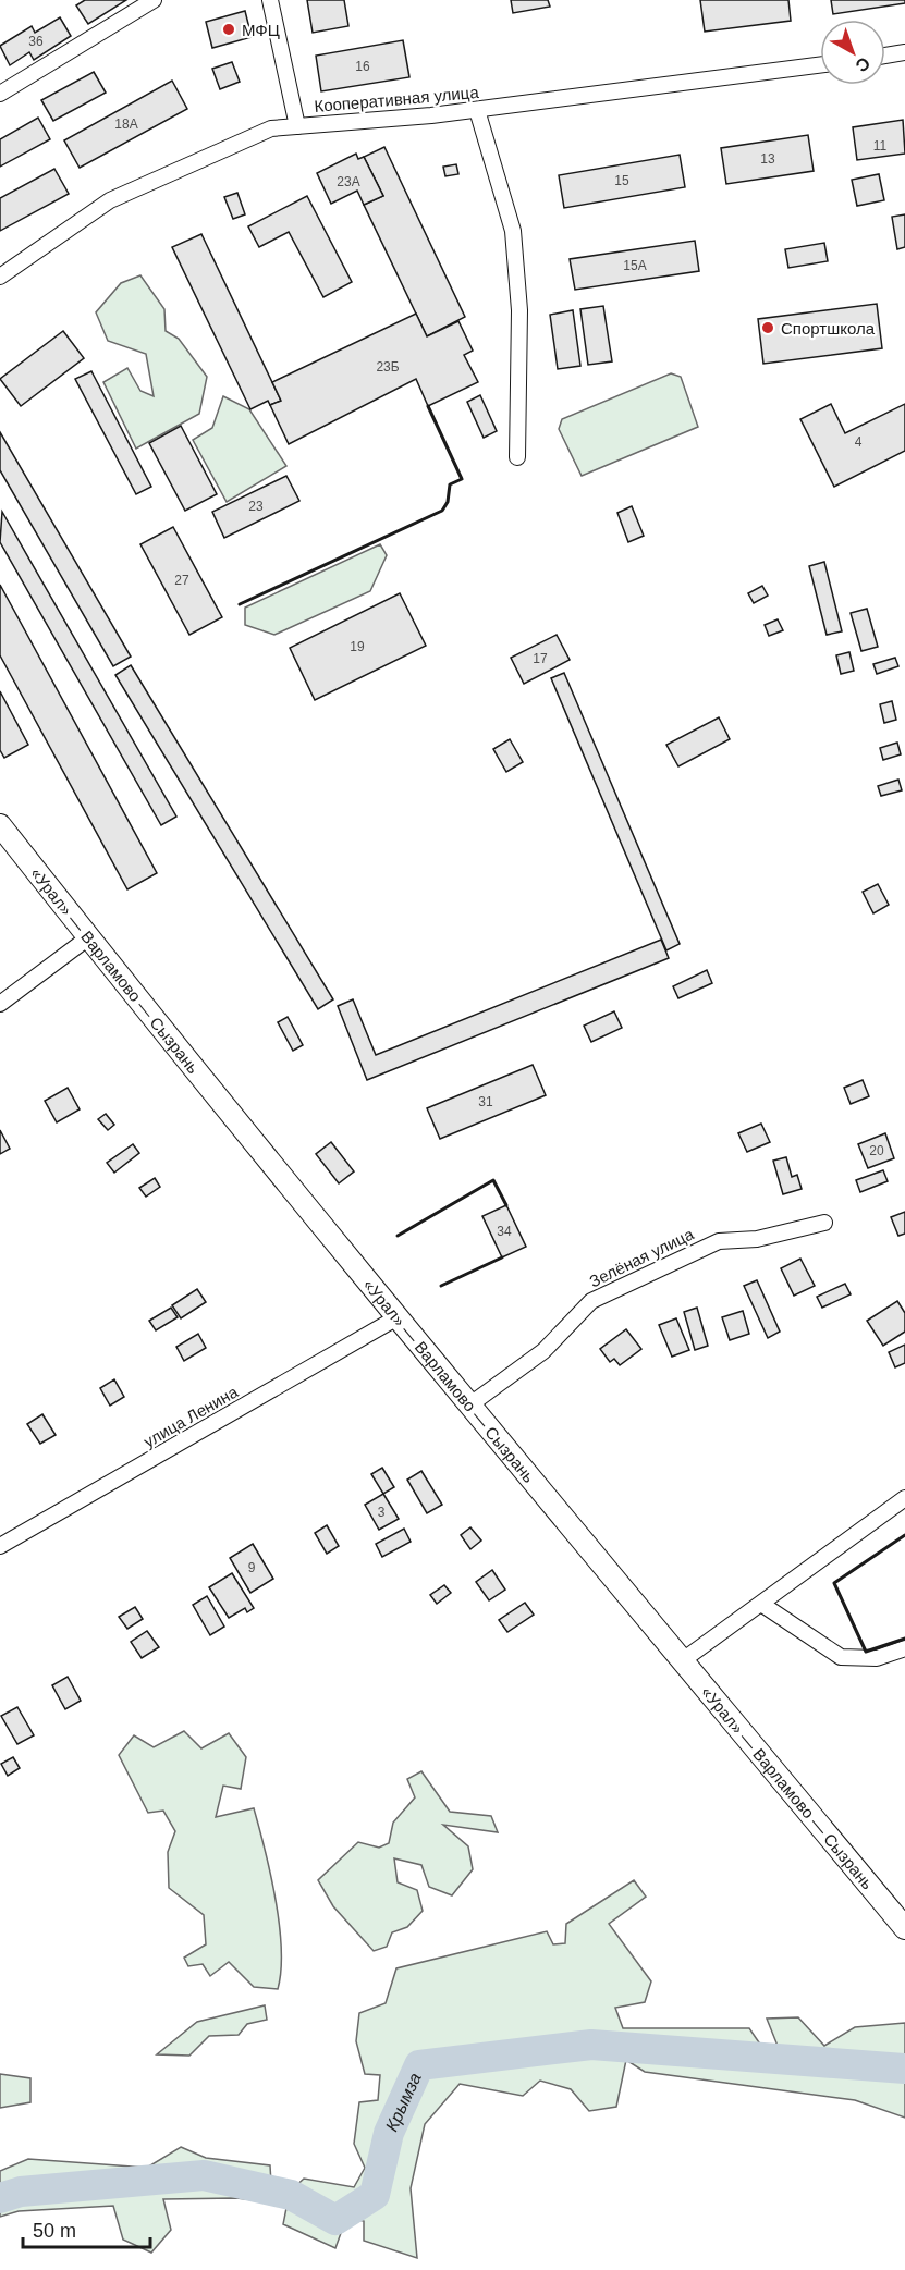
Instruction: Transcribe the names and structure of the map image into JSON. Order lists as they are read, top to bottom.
{
  "streets": {
    "main road": ["«Урал» — Варламово — Сызрань"],
    "street": ["Кооперативная улица", "Зелёная улица", "улица Ленина"]
  },
  "crossings": [
    ["«Урал» — Варламово — Сызрань", "Зелёная улица"],
    ["«Урал» — Варламово — Сызрань", "улица Ленина"]
  ],
  "water": ["Крымза"],
  "places": ["МФЦ", "Спортшкола"],
  "house_numbers": [
    "36",
    "16",
    "18А",
    "11",
    "13",
    "15",
    "23А",
    "15А",
    "23Б",
    "4",
    "23",
    "27",
    "19",
    "17",
    "31",
    "20",
    "34",
    "3",
    "9"
  ],
  "scale_bar": "50 m",
  "north": "bottom right"
}
